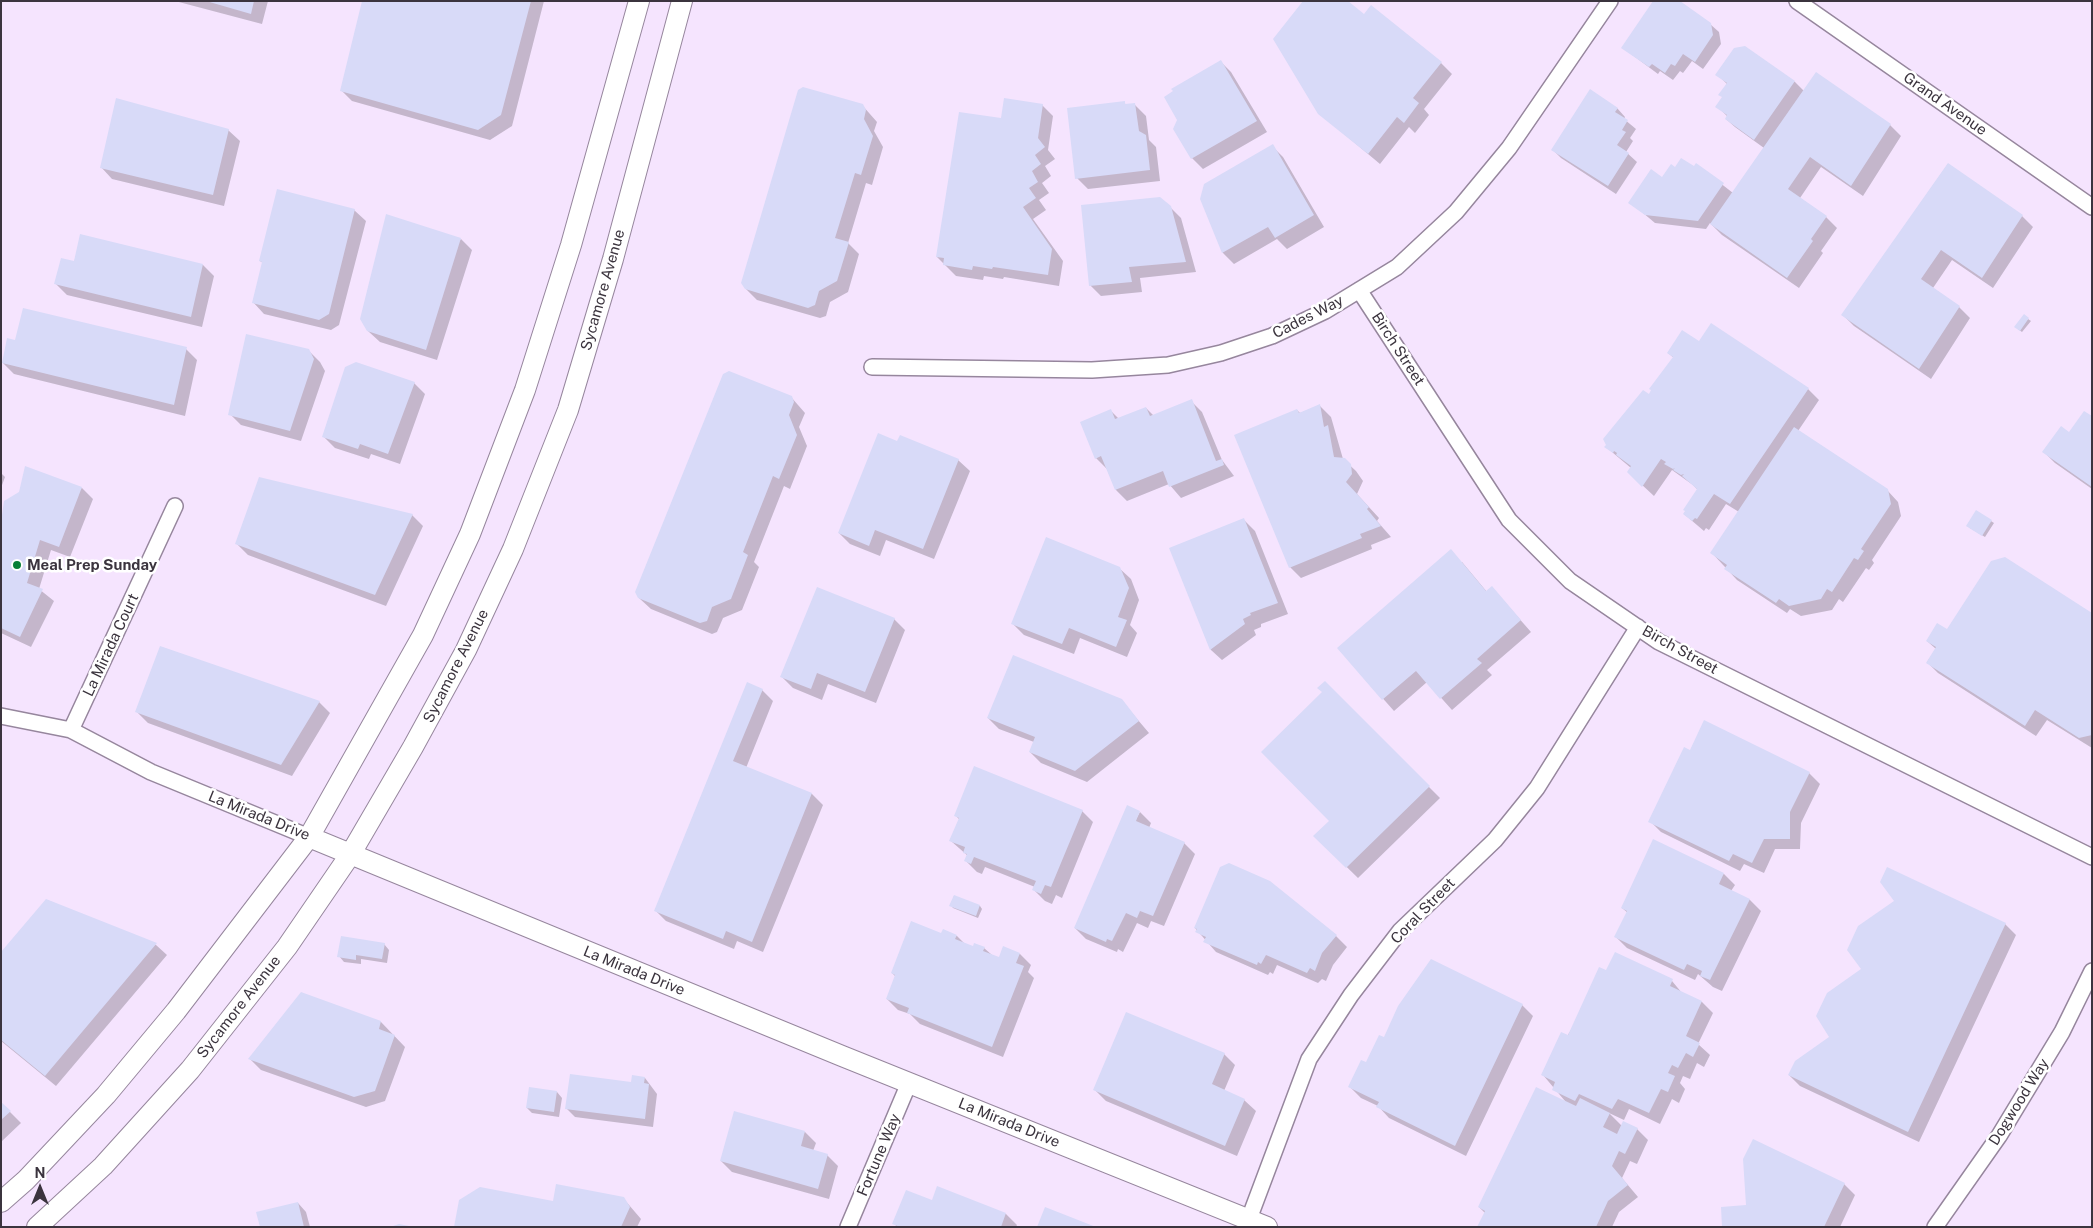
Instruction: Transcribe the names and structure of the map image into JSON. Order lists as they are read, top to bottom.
{
  "streets": {
    "main road": ["Sycamore Avenue", "La Mirada Drive"],
    "street": [
      "Grand Avenue",
      "Cades Way",
      "Birch Street",
      "La Mirada Court",
      "Coral Street",
      "Dogwood Way",
      "Fortune Way"
    ]
  },
  "crossings": [
    ["Sycamore Avenue", "La Mirada Drive"],
    ["Cades Way", "Birch Street"],
    ["Birch Street", "Coral Street"],
    ["La Mirada Court", "La Mirada Drive"],
    ["La Mirada Drive", "Coral Street"],
    ["La Mirada Drive", "Fortune Way"]
  ],
  "places": ["Meal Prep Sunday"],
  "north": "top"
}
